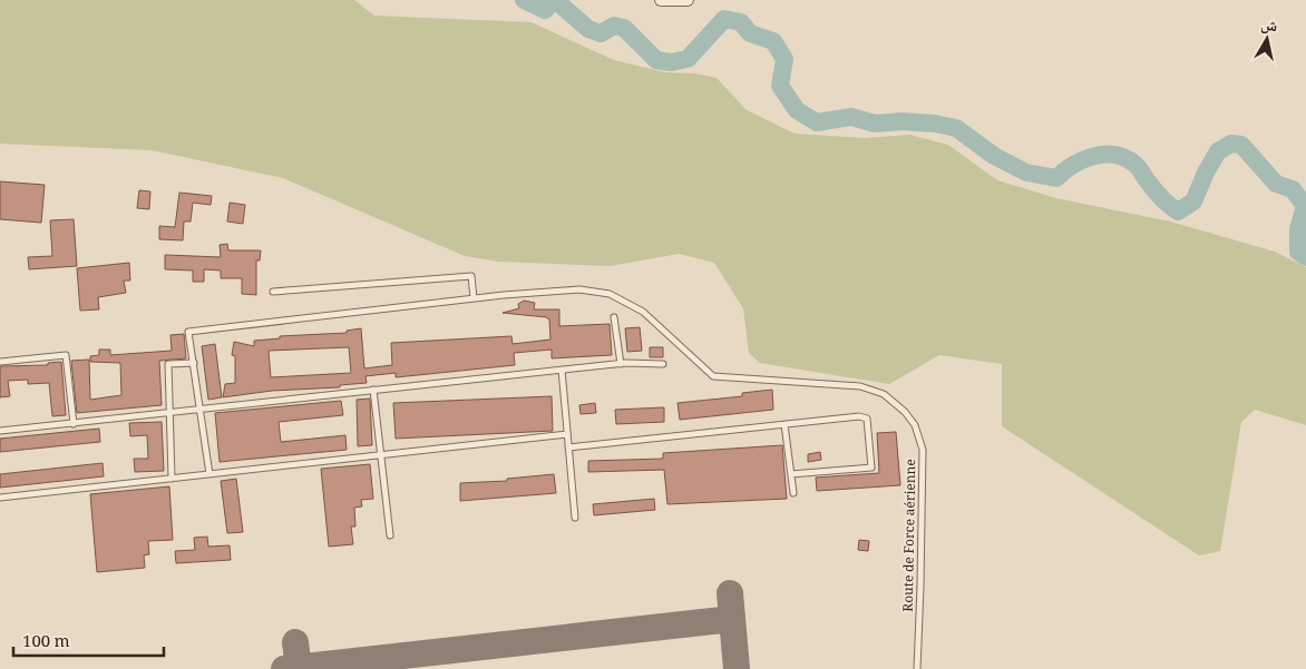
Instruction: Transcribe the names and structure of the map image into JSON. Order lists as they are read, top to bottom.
{
  "streets": {
    "lane": ["Route de Force aérienne"]
  },
  "scale_bar": "100 m",
  "north": "top"
}
